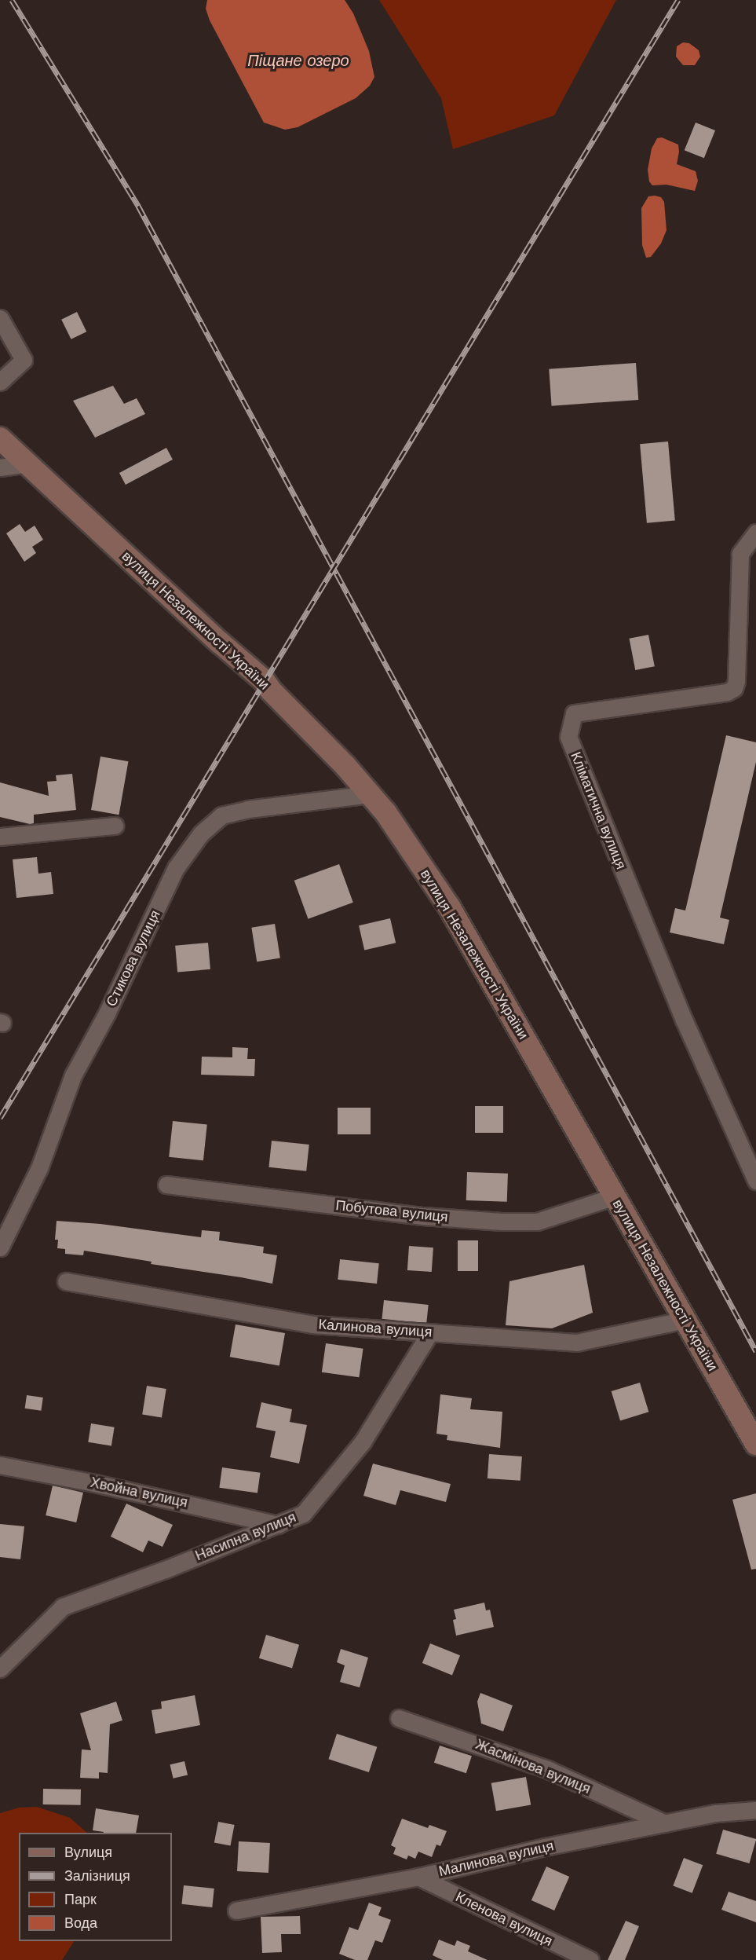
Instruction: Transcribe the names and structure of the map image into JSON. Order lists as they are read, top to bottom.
{
  "streets": {
    "main road": ["вулиця Незалежності України"],
    "street": [
      "Кліматична вулиця",
      "Стикова вулиця",
      "Побутова вулиця",
      "Калинова вулиця",
      "Хвойна вулиця",
      "Насипна вулиця",
      "Жасмінова вулиця",
      "Малинова вулиця",
      "Кленова вулиця"
    ]
  },
  "crossings": [
    ["вулиця Незалежності України", "Стикова вулиця"],
    ["вулиця Незалежності України", "Побутова вулиця"],
    ["вулиця Незалежності України", "Калинова вулиця"],
    ["Калинова вулиця", "Насипна вулиця"],
    ["Хвойна вулиця", "Насипна вулиця"],
    ["Жасмінова вулиця", "Малинова вулиця"],
    ["Малинова вулиця", "Кленова вулиця"]
  ],
  "water": ["Піщане озеро"],
  "legend": [
    "Вулиця",
    "Залізниця",
    "Парк",
    "Вода"
  ]
}
